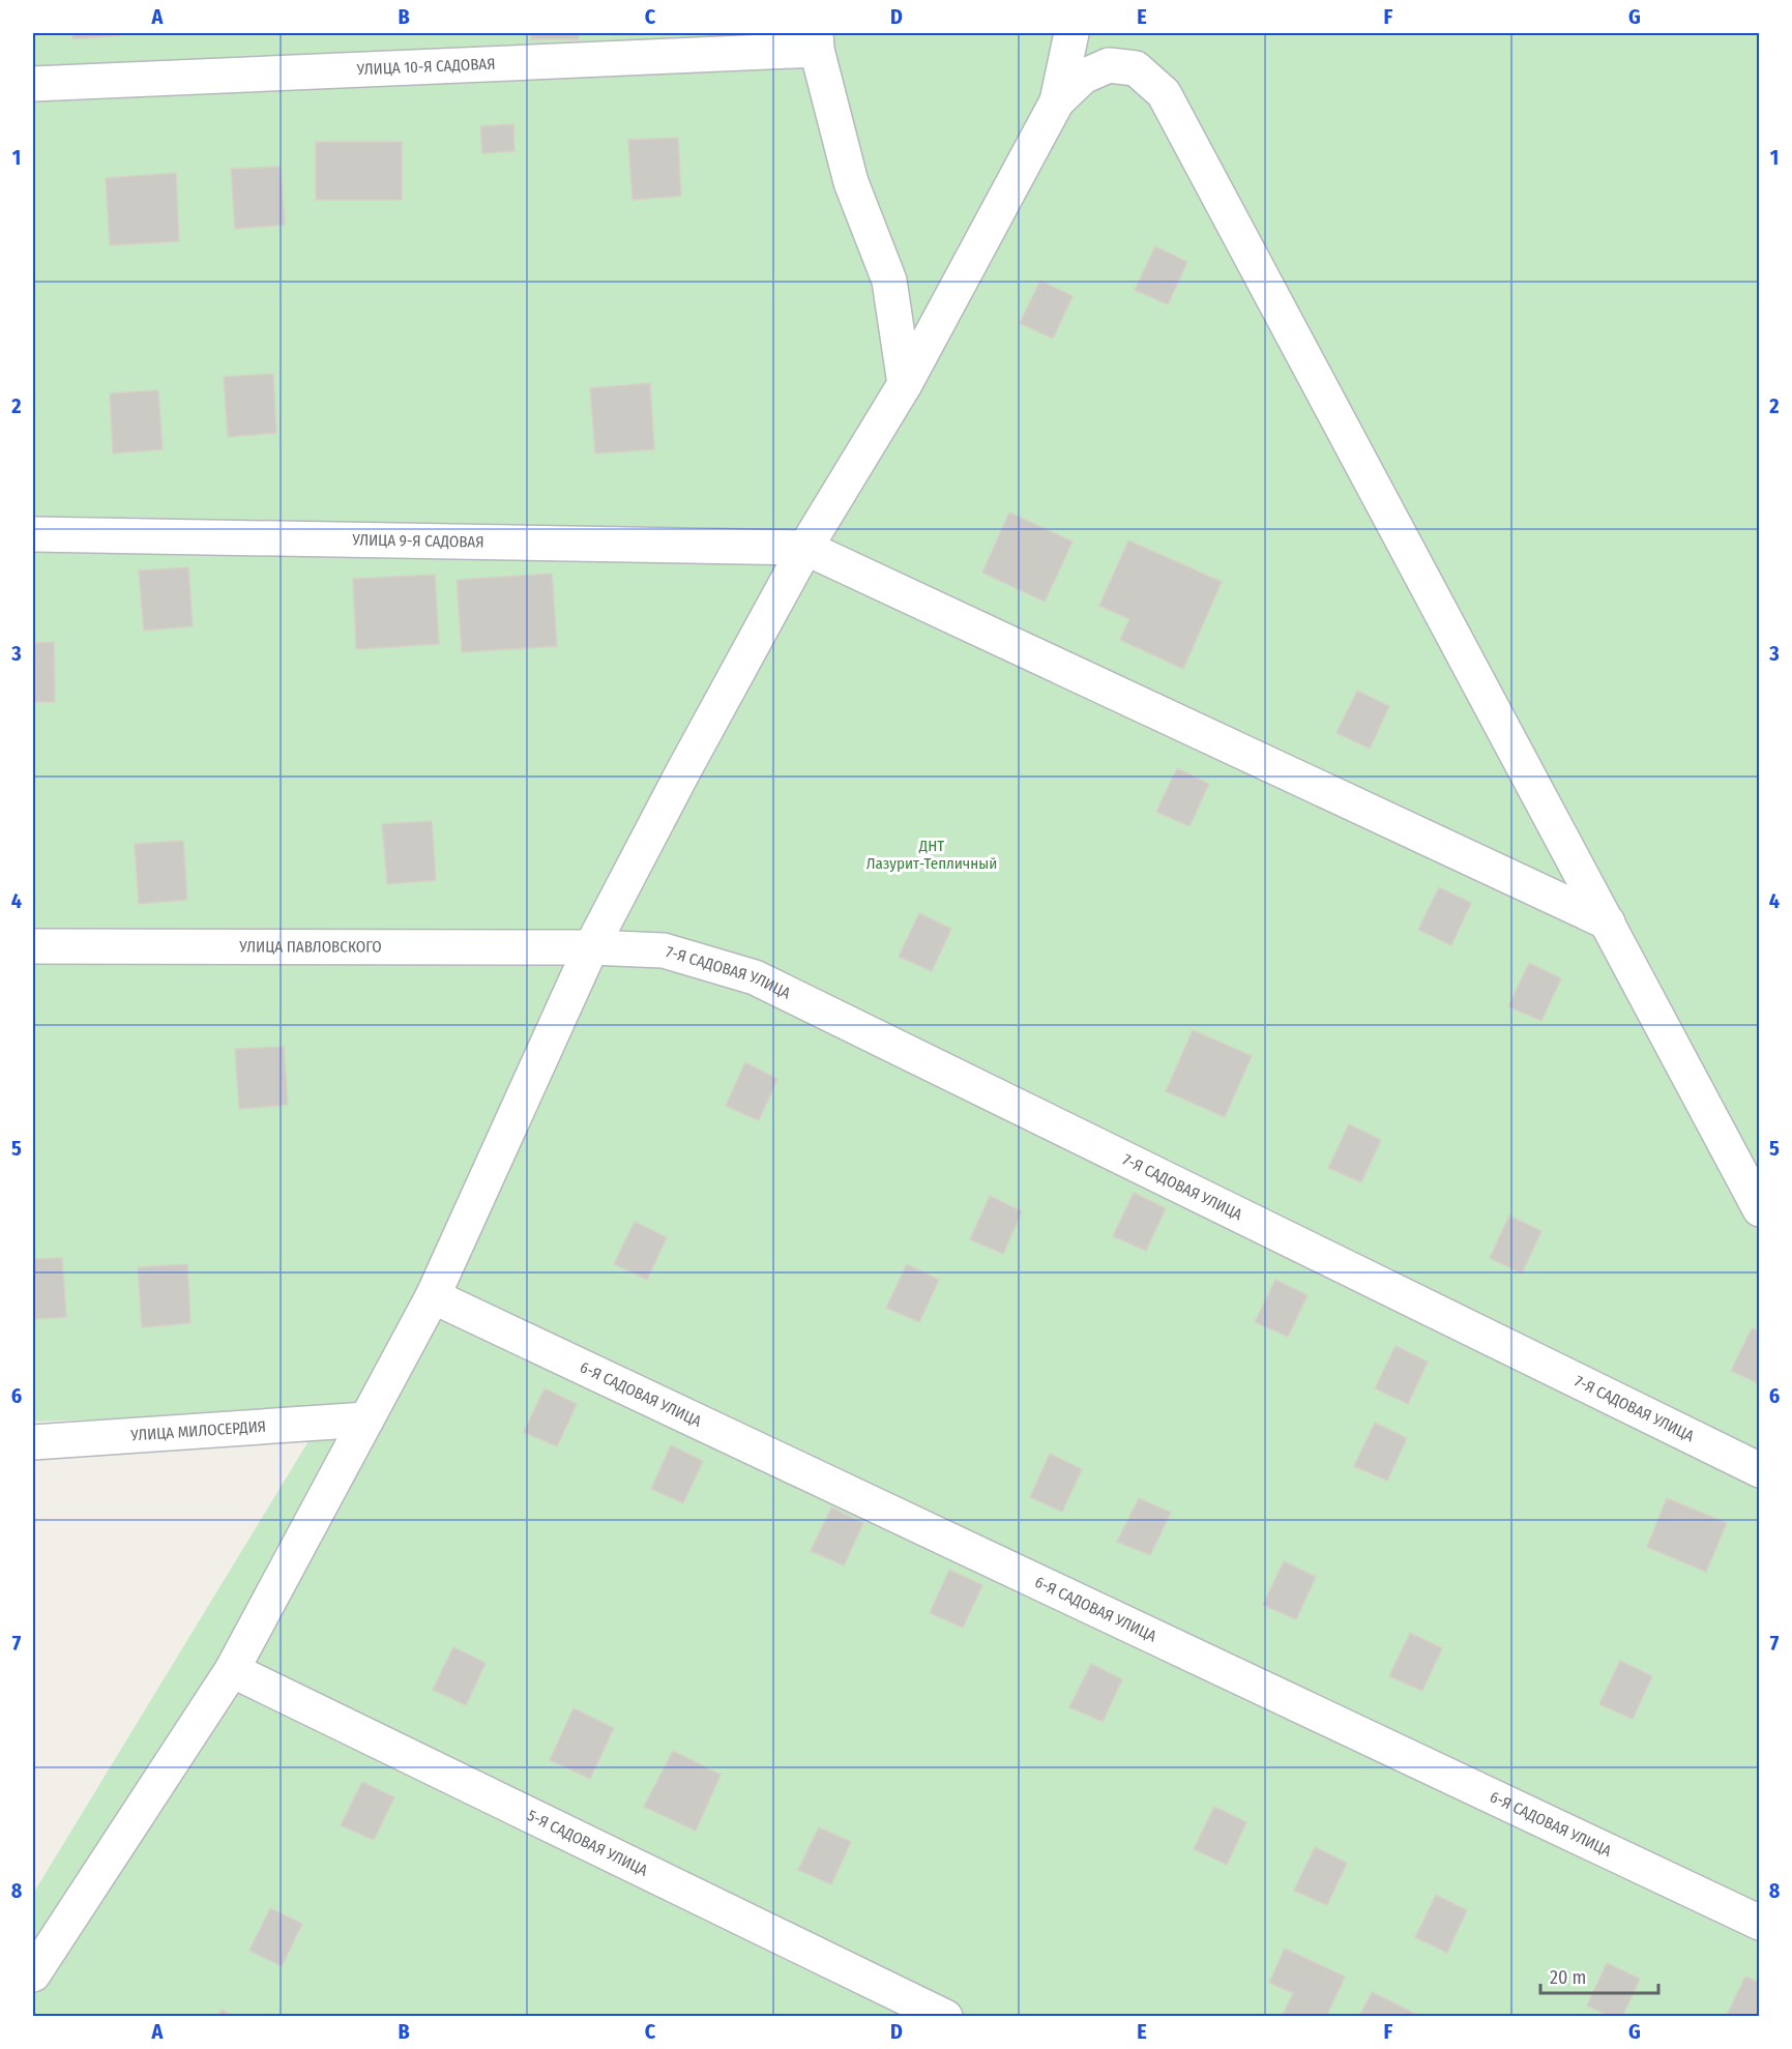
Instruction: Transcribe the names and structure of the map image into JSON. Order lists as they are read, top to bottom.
{
  "streets": {
    "street": [
      "УЛИЦА 10-Я САДОВАЯ",
      "УЛИЦА 9-Я САДОВАЯ",
      "УЛИЦА ПАВЛОВСКОГО",
      "7-Я САДОВАЯ УЛИЦА",
      "6-Я САДОВАЯ УЛИЦА",
      "УЛИЦА МИЛОСЕРДИЯ",
      "5-Я САДОВАЯ УЛИЦА"
    ]
  },
  "crossings": [
    ["УЛИЦА ПАВЛОВСКОГО", "7-Я САДОВАЯ УЛИЦА"]
  ],
  "parks": ["ДНТ Лазурит-Тепличный"],
  "scale_bar": "20 m",
  "grid": {
    "columns": [
      "A",
      "B",
      "C",
      "D",
      "E",
      "F",
      "G"
    ],
    "rows": [
      "1",
      "2",
      "3",
      "4",
      "5",
      "6",
      "7",
      "8"
    ]
  }
}
